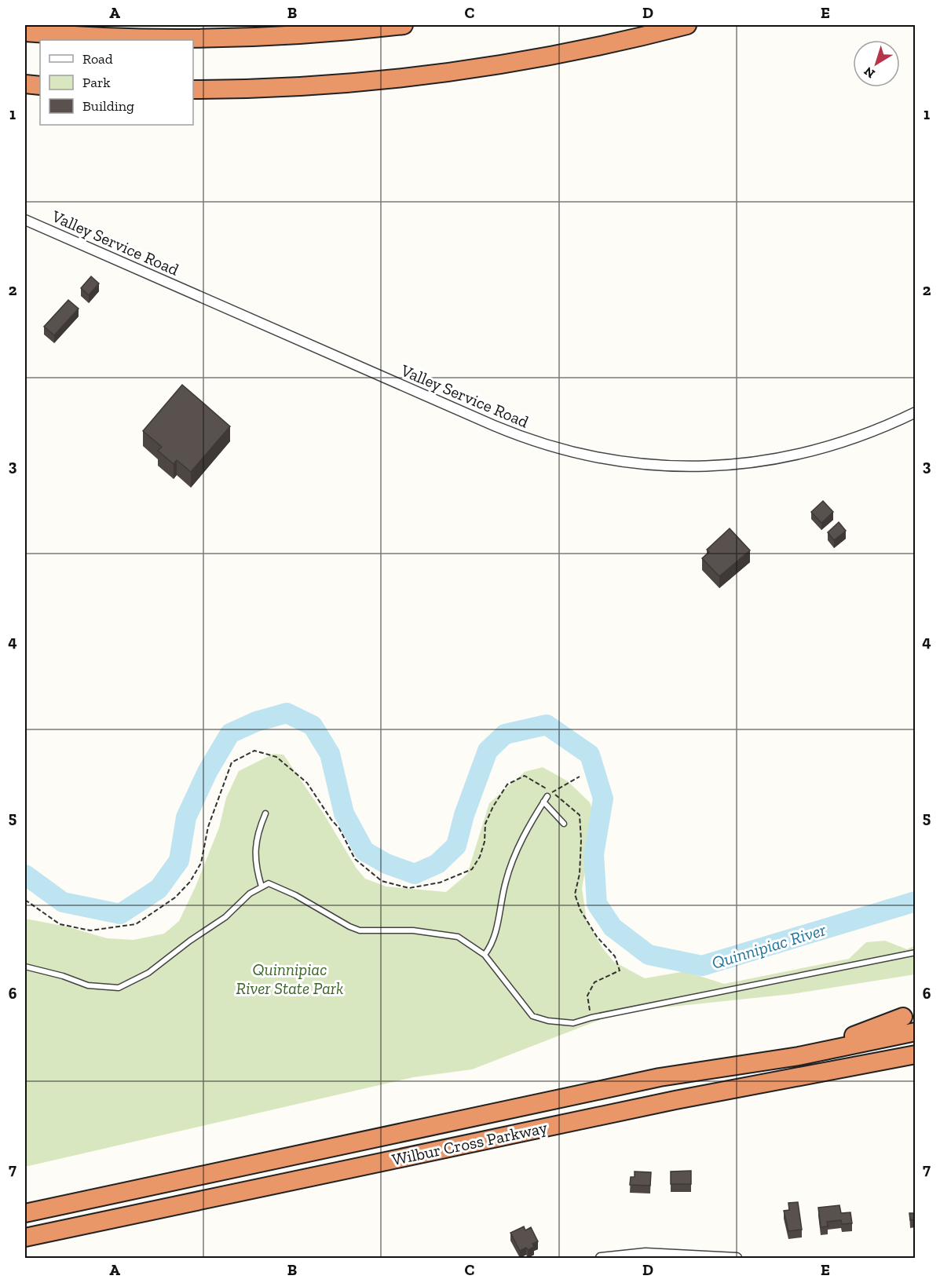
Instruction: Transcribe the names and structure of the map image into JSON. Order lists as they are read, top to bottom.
{
  "streets": {
    "highway": ["Wilbur Cross Parkway"],
    "street": ["Valley Service Road"]
  },
  "water": ["Quinnipiac River"],
  "parks": ["Quinnipiac River State Park"],
  "legend": ["Road", "Park", "Building"],
  "north": "bottom left",
  "grid": {
    "columns": [
      "A",
      "B",
      "C",
      "D",
      "E"
    ],
    "rows": [
      "1",
      "2",
      "3",
      "4",
      "5",
      "6",
      "7"
    ]
  }
}
